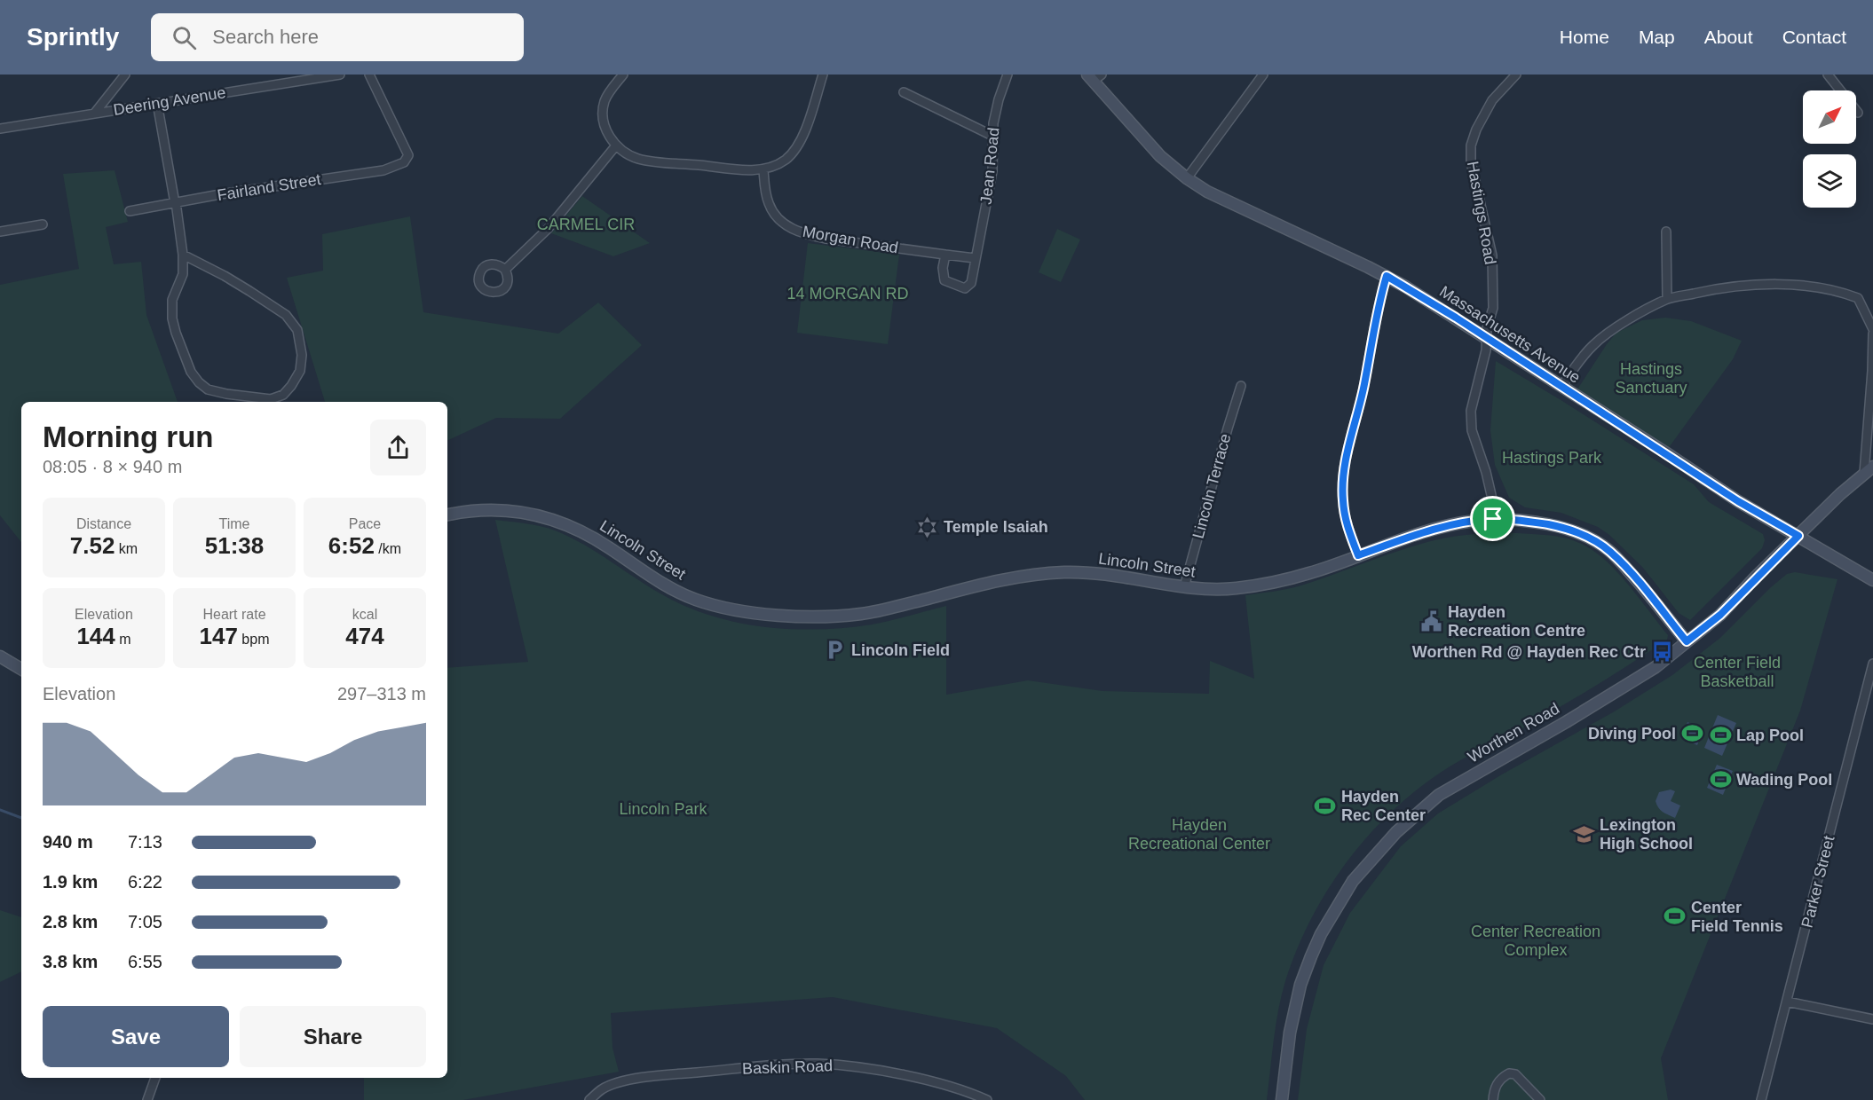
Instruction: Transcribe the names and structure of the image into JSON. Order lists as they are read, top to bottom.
{
  "streets": {
    "main road": ["Massachusetts Avenue", "Lincoln Street", "Worthen Road"],
    "street": [
      "Deering Avenue",
      "Jean Road",
      "Fairland Street",
      "Hastings Road",
      "Morgan Road",
      "Lincoln Terrace",
      "Parker Street",
      "Baskin Road"
    ]
  },
  "crossings": [
    ["Jean Road", "Morgan Road"],
    ["Hastings Road", "Massachusetts Avenue"],
    ["Hastings Road", "Lincoln Street"],
    ["Massachusetts Avenue", "Worthen Road"],
    ["Lincoln Terrace", "Lincoln Street"],
    ["Lincoln Street", "Worthen Road"]
  ],
  "parks": [
    "CARMEL CIR",
    "14 MORGAN RD",
    "Hastings Sanctuary",
    "Hastings Park",
    "Center Field Basketball",
    "Lincoln Park",
    "Hayden Recreational Center",
    "Center Recreation Complex"
  ],
  "places": {
    "synagogue": ["Temple Isaiah"],
    "public building": ["Hayden Recreation Centre"],
    "parking": ["Lincoln Field"],
    "bus stop": ["Worthen Rd @ Hayden Rec Ctr"],
    "sports": [
      "Diving Pool",
      "Lap Pool",
      "Wading Pool",
      "Hayden Rec Center",
      "Center Field Tennis"
    ],
    "school or university": ["Lexington High School"]
  },
  "north": "top right",
  "page": {
    "header": "Sprintly",
    "search": "Search here",
    "nav": [
      "Home",
      "Map",
      "About",
      "Contact"
    ],
    "heading": ["Morning run", "08:05 · 8 × 940 m"],
    "stats": [
      ["Distance", "7.52 km"],
      ["Time", "51:38"],
      ["Pace", "6:52 /km"],
      ["Elevation", "144 m"],
      ["Heart rate", "147 bpm"],
      ["kcal", "474"]
    ],
    "chart": ["Elevation", "297–313 m"],
    "list": [
      {
        "name": "940 m",
        "note": "7:13"
      },
      {
        "name": "1.9 km",
        "note": "6:22"
      },
      {
        "name": "2.8 km",
        "note": "7:05"
      },
      {
        "name": "3.8 km",
        "note": "6:55"
      }
    ],
    "buttons": ["Save", "Share"]
  }
}
